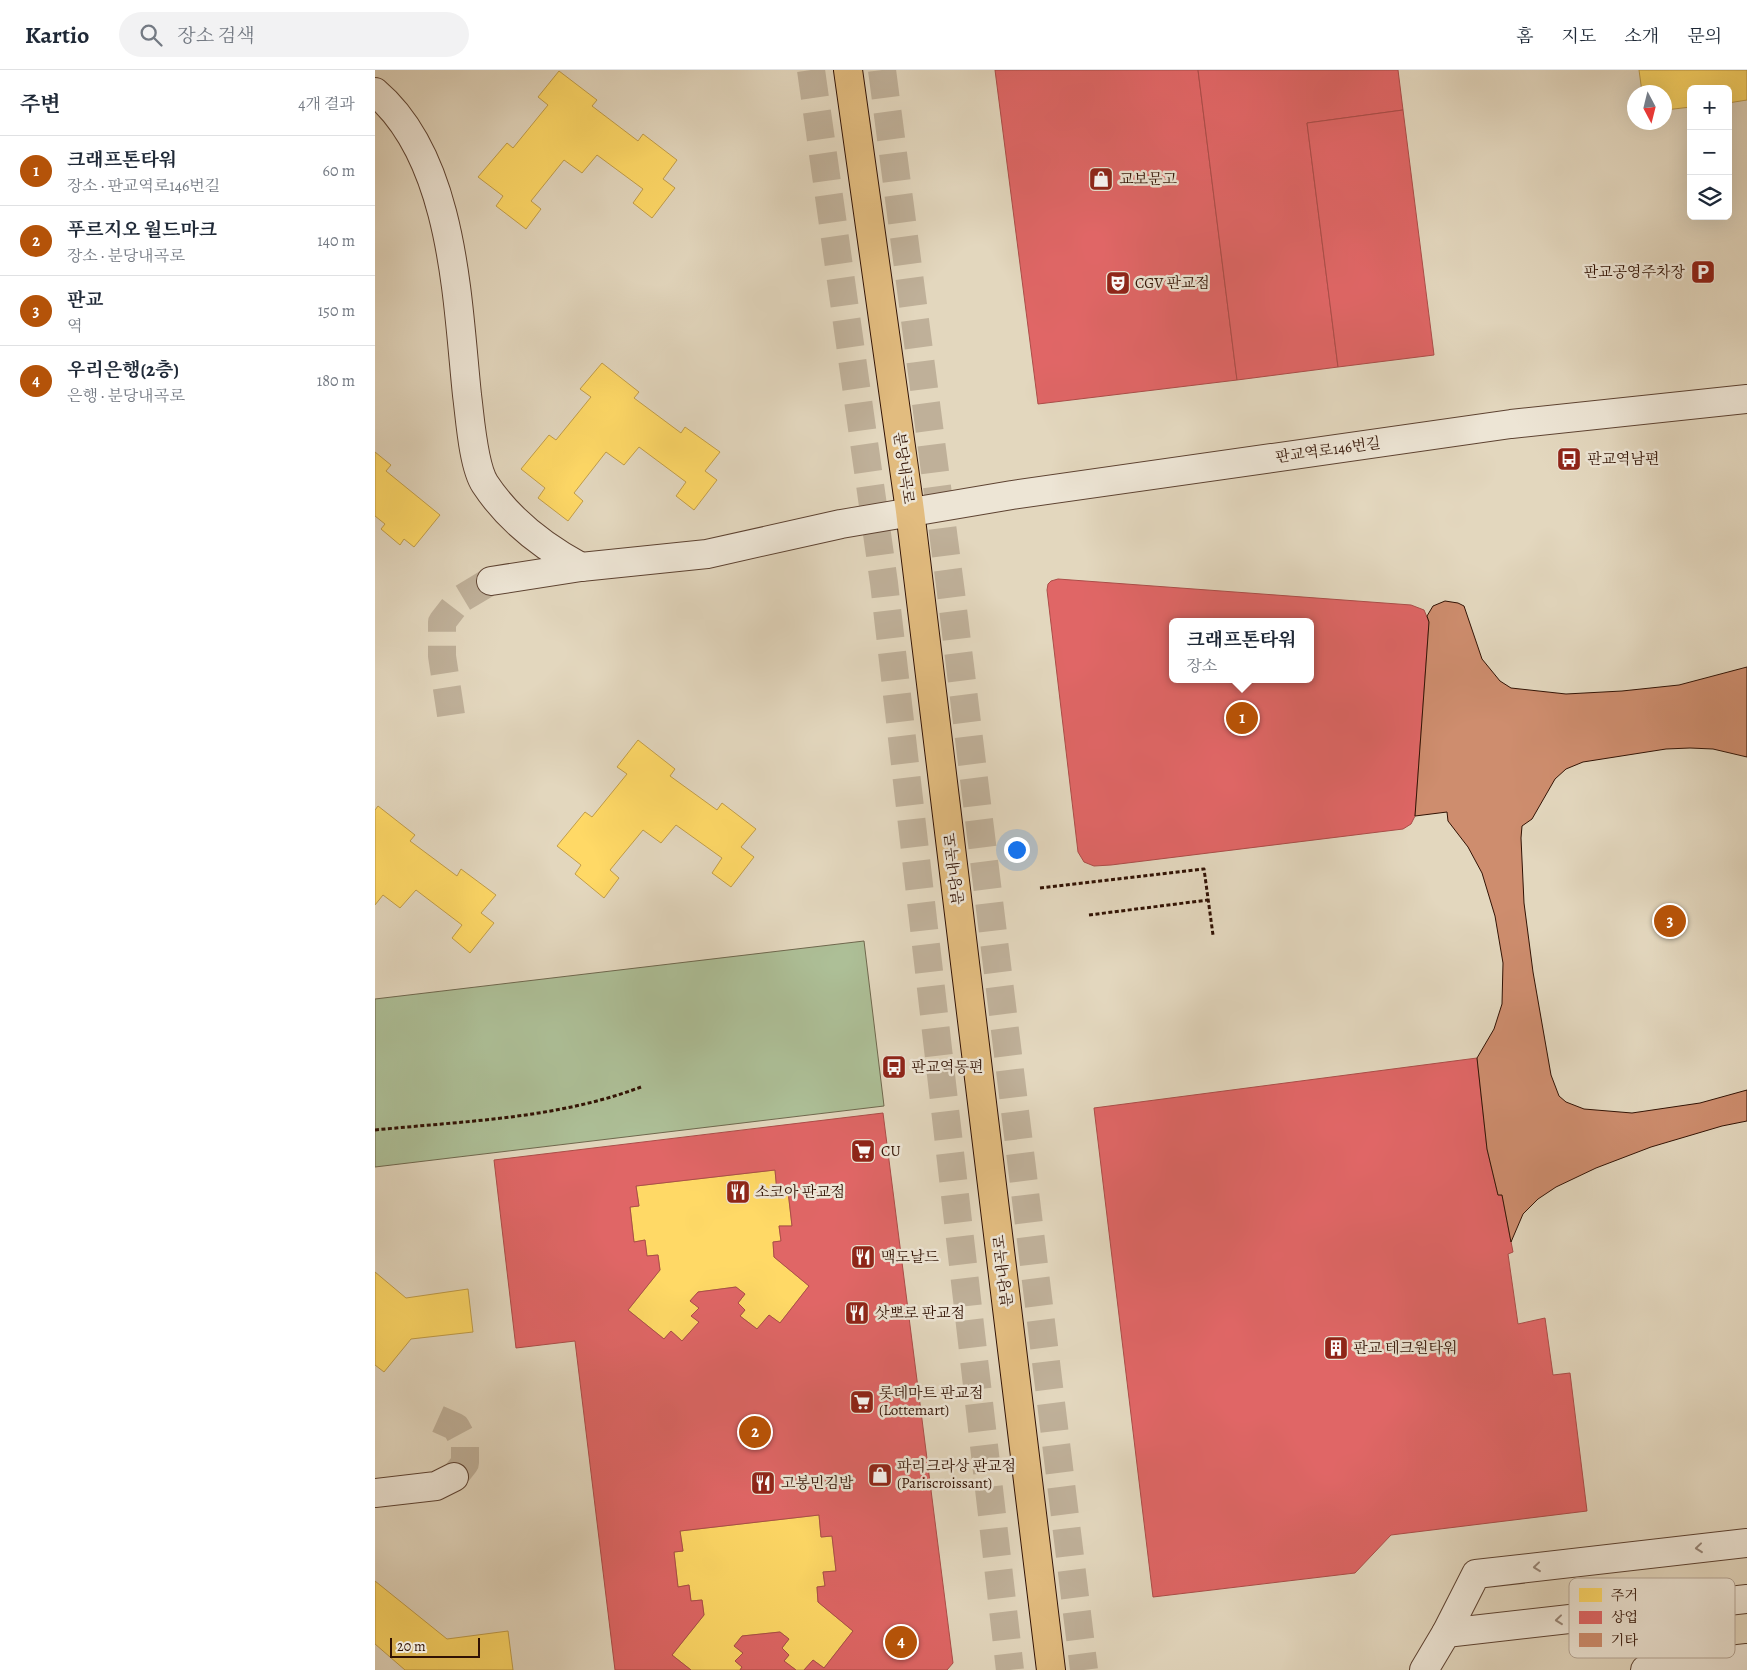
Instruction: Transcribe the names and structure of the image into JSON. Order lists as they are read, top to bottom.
{
  "streets": {
    "main road": ["분당내곡로"],
    "street": ["판교역로146번길"]
  },
  "crossings": [
    ["판교역로146번길", "분당내곡로"]
  ],
  "places": {
    "shop": ["교보문고", "파리크라상 판교점 (Pariscroissant)"],
    "parking": ["판교공영주차장"],
    "theatre": ["CGV 판교점"],
    "bus stop": ["판교역남편", "판교역동편"],
    "supermarket": ["CU", "롯데마트 판교점 (Lottemart)"],
    "restaurant": [
      "소코아 판교점",
      "맥도날드",
      "삿뽀로 판교점",
      "고봉민김밥"
    ],
    "building": ["판교 테크원타워"]
  },
  "legend": ["주거", "상업", "기타"],
  "scale_bar": "20 m",
  "north": "bottom",
  "page": {
    "header": "Kartio",
    "search": "장소 검색",
    "nav": [
      "홈",
      "지도",
      "소개",
      "문의"
    ],
    "heading": ["주변", "4개 결과"],
    "map_buttons": ["+", "−"],
    "list": [
      {
        "mark": "1",
        "name": "크래프톤타워",
        "note": "장소 · 판교역로146번길",
        "value": "60 m"
      },
      {
        "mark": "2",
        "name": "푸르지오 월드마크",
        "note": "장소 · 분당내곡로",
        "value": "140 m"
      },
      {
        "mark": "3",
        "name": "판교",
        "note": "역",
        "value": "150 m"
      },
      {
        "mark": "4",
        "name": "우리은행(2층)",
        "note": "은행 · 분당내곡로",
        "value": "180 m"
      }
    ],
    "popup": ["크래프톤타워", "장소"],
    "pins": [
      "1",
      "3",
      "2",
      "4"
    ],
    "scale": "20 m"
  }
}
